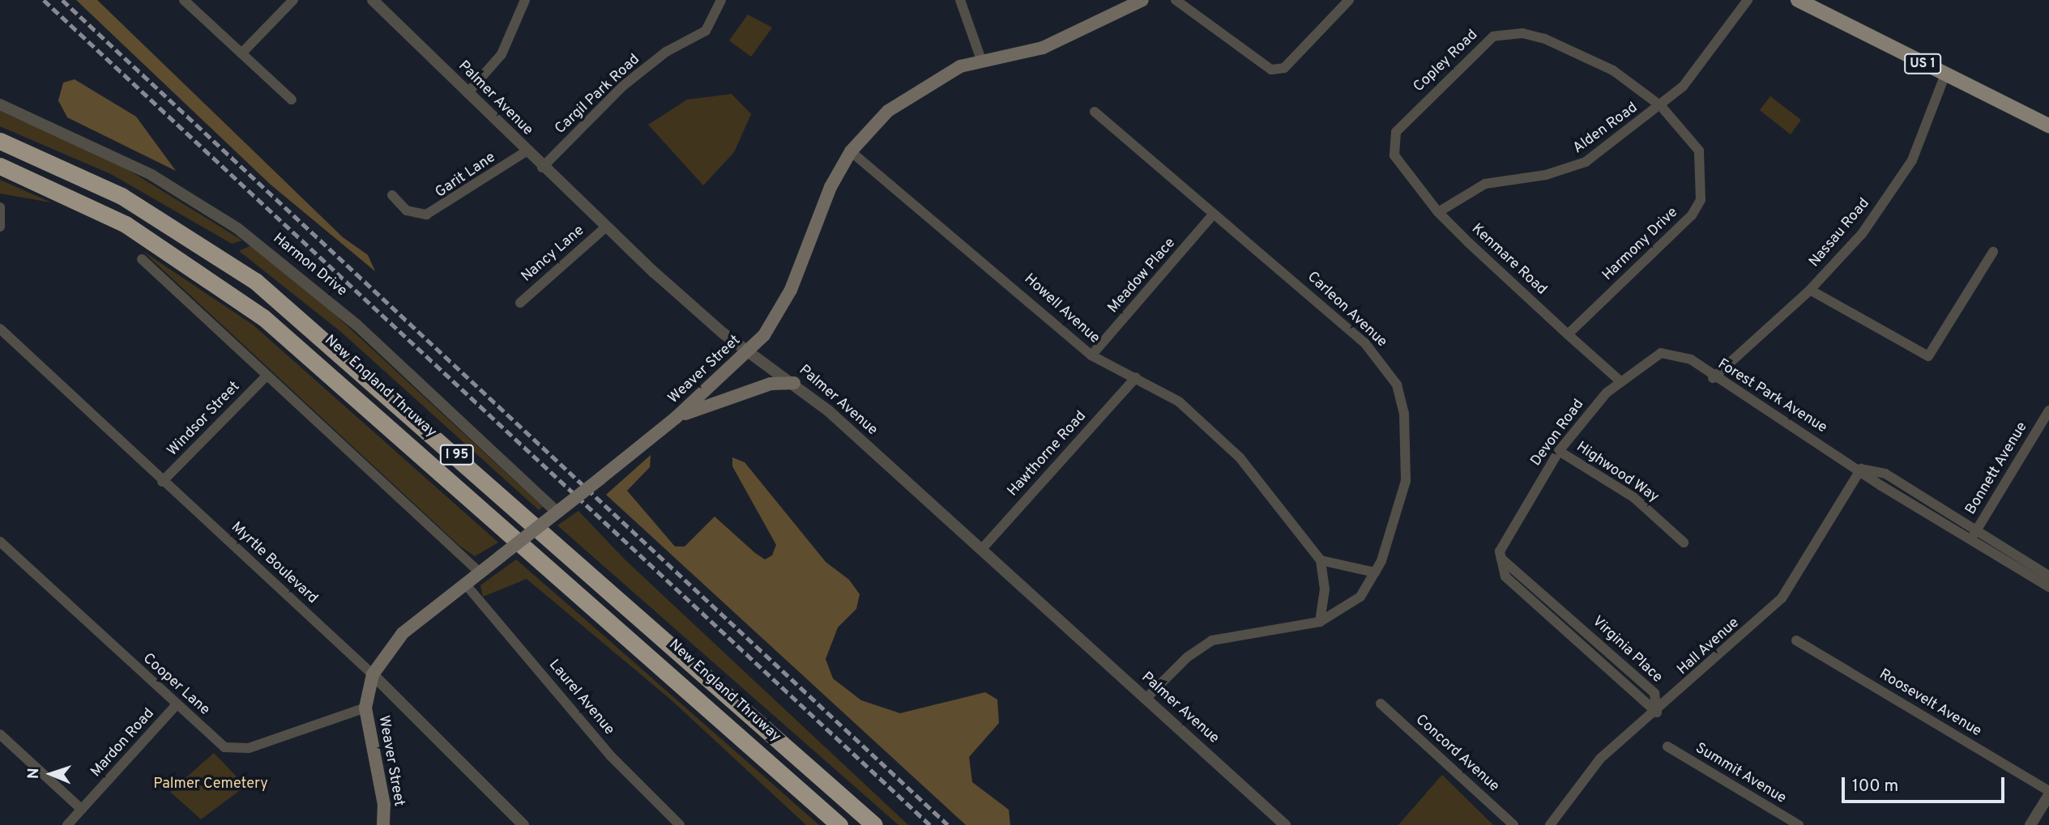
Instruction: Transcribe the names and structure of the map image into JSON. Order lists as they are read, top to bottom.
{
  "streets": {
    "highway": ["New England Thruway", "I 95"],
    "main road": ["US 1", "Weaver Street"],
    "street": [
      "Copley Road",
      "Cargil Park Road",
      "Palmer Avenue",
      "Alden Road",
      "Garit Lane",
      "Nassau Road",
      "Harmony Drive",
      "Nancy Lane",
      "Kenmare Road",
      "Harmon Drive",
      "Meadow Place",
      "Howell Avenue",
      "Carleon Avenue",
      "Forest Park Avenue",
      "Windsor Street",
      "Devon Road",
      "Hawthorne Road",
      "Bonnett Avenue",
      "Highwood Way",
      "Myrtle Boulevard",
      "Hall Avenue",
      "Virginia Place",
      "Cooper Lane",
      "Laurel Avenue",
      "Roosevelt Avenue",
      "Mardon Road",
      "Concord Avenue",
      "Summit Avenue"
    ]
  },
  "crossings": [
    ["Copley Road", "Alden Road"],
    ["Copley Road", "Harmony Drive"],
    ["Copley Road", "Kenmare Road"],
    ["US 1", "Nassau Road"],
    ["Cargil Park Road", "Palmer Avenue"],
    ["Palmer Avenue", "Garit Lane"],
    ["Palmer Avenue", "Nancy Lane"],
    ["Palmer Avenue", "Carleon Avenue"],
    ["Palmer Avenue", "Weaver Street"],
    ["Palmer Avenue", "Hawthorne Road"],
    ["Alden Road", "Harmony Drive"],
    ["Alden Road", "Kenmare Road"],
    ["Nassau Road", "Forest Park Avenue"],
    ["Harmony Drive", "Kenmare Road"],
    ["Kenmare Road", "Devon Road"],
    ["Harmon Drive", "Weaver Street"],
    ["Meadow Place", "Howell Avenue"],
    ["Meadow Place", "Carleon Avenue"],
    ["Howell Avenue", "Weaver Street"],
    ["Howell Avenue", "Hawthorne Road"],
    ["Weaver Street", "Myrtle Boulevard"],
    ["Weaver Street", "Cooper Lane"],
    ["Weaver Street", "Laurel Avenue"],
    ["Forest Park Avenue", "Devon Road"],
    ["Forest Park Avenue", "Bonnett Avenue"],
    ["Forest Park Avenue", "Hall Avenue"],
    ["Windsor Street", "Myrtle Boulevard"],
    ["Devon Road", "Highwood Way"],
    ["Devon Road", "Virginia Place"],
    ["Hall Avenue", "Virginia Place"],
    ["Cooper Lane", "Mardon Road"]
  ],
  "parks": ["Palmer Cemetery"],
  "scale_bar": "100 m",
  "north": "left"
}
